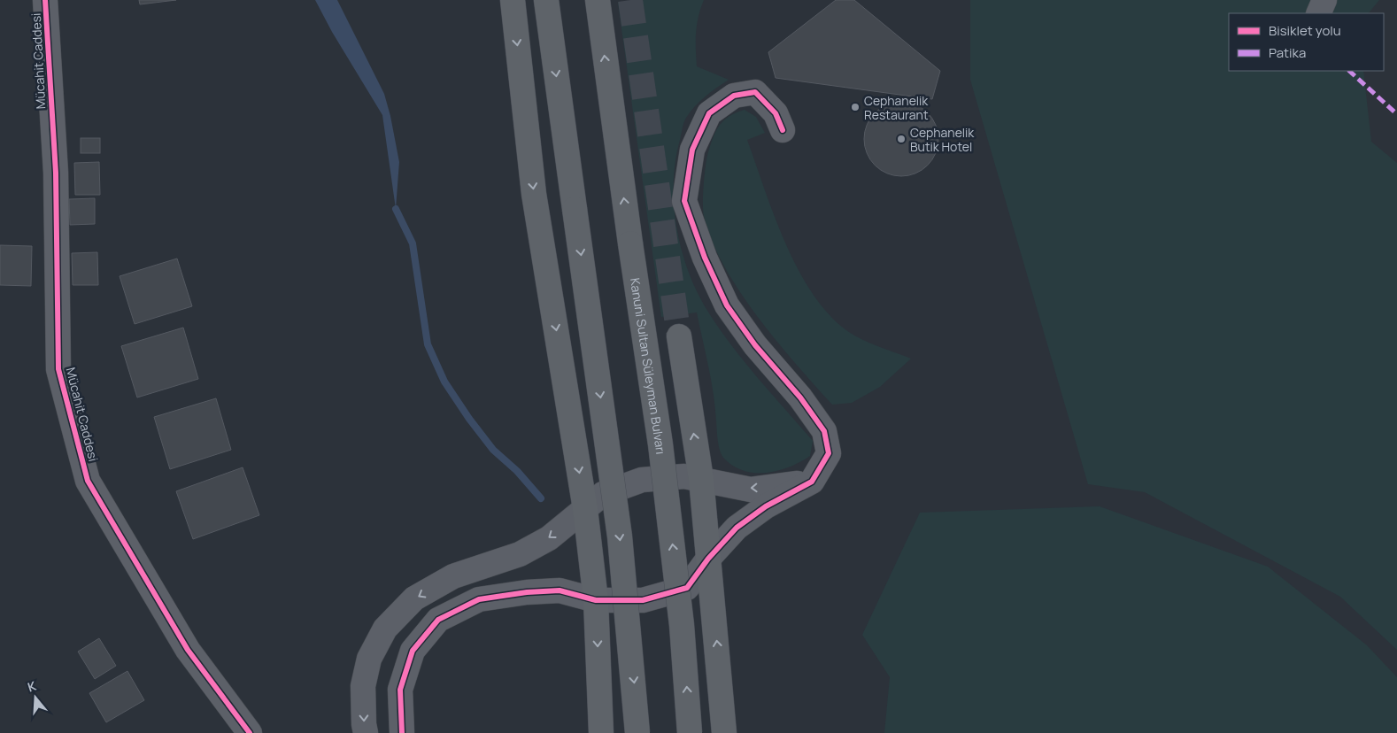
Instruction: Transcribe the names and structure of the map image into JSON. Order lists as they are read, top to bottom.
{
  "streets": {
    "main road": ["Kanuni Sultan Süleyman Bulvarı"],
    "street": ["Mücahit Caddesi"]
  },
  "places": ["Cephanelik Restaurant", "Cephanelik Butik Hotel"],
  "legend": ["Bisiklet yolu", "Patika"],
  "north": "top"
}
